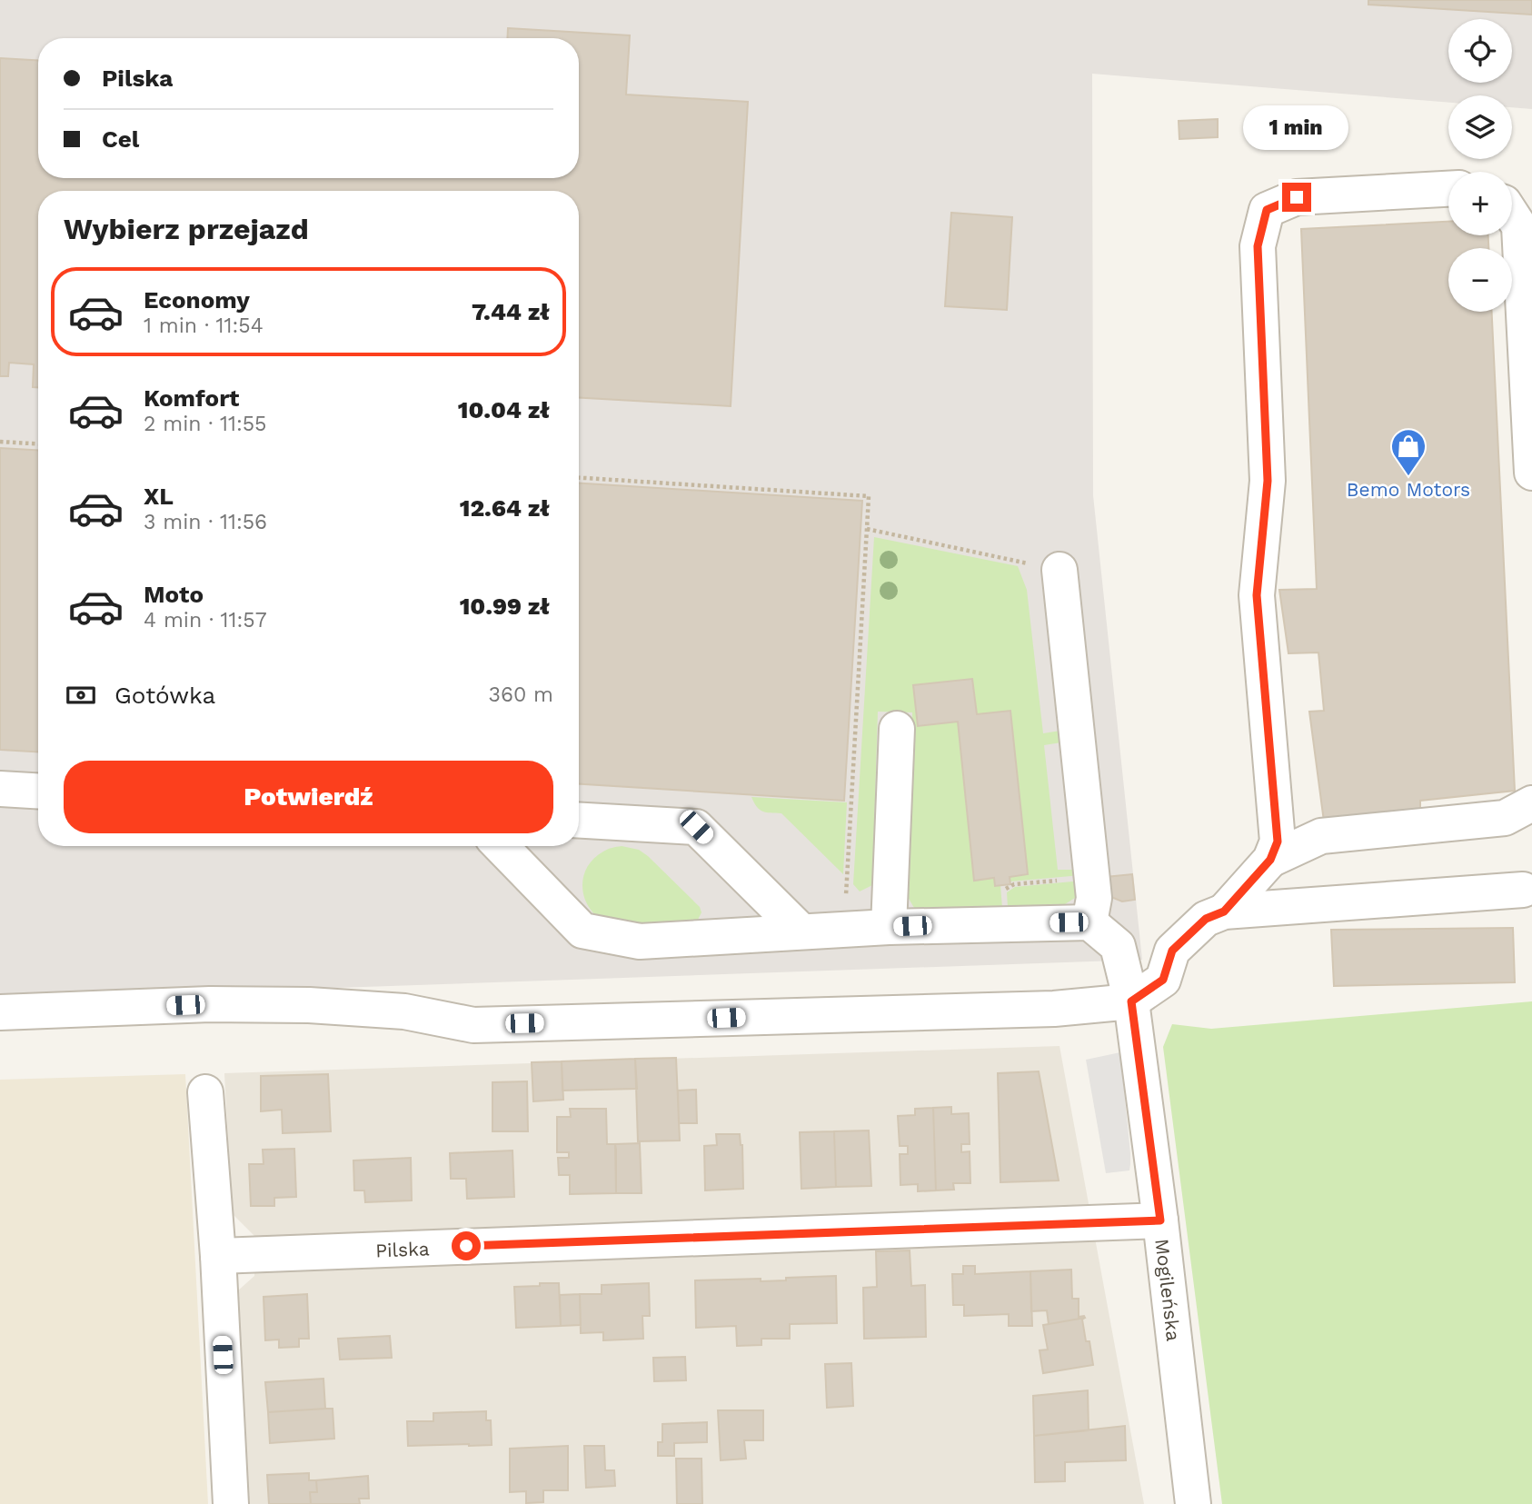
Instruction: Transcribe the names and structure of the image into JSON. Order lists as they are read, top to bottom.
{
  "streets": {
    "street": ["Pilska", "Mogileńska"]
  },
  "crossings": [
    ["Pilska", "Mogileńska"]
  ],
  "places": {
    "shop": ["Bemo Motors"]
  },
  "page": {
    "map_buttons": ["+", "−"],
    "banner": ["Pilska", "Cel"],
    "bubble": "1 min",
    "heading": "Wybierz przejazd",
    "list": [
      {
        "name": "Economy",
        "note": "1 min · 11:54",
        "value": "7.44 zł"
      },
      {
        "name": "Komfort",
        "note": "2 min · 11:55",
        "value": "10.04 zł"
      },
      {
        "name": "XL",
        "note": "3 min · 11:56",
        "value": "12.64 zł"
      },
      {
        "name": "Moto",
        "note": "4 min · 11:57",
        "value": "10.99 zł"
      }
    ],
    "pay": ["Gotówka", "360 m"],
    "buttons": "Potwierdź"
  }
}
